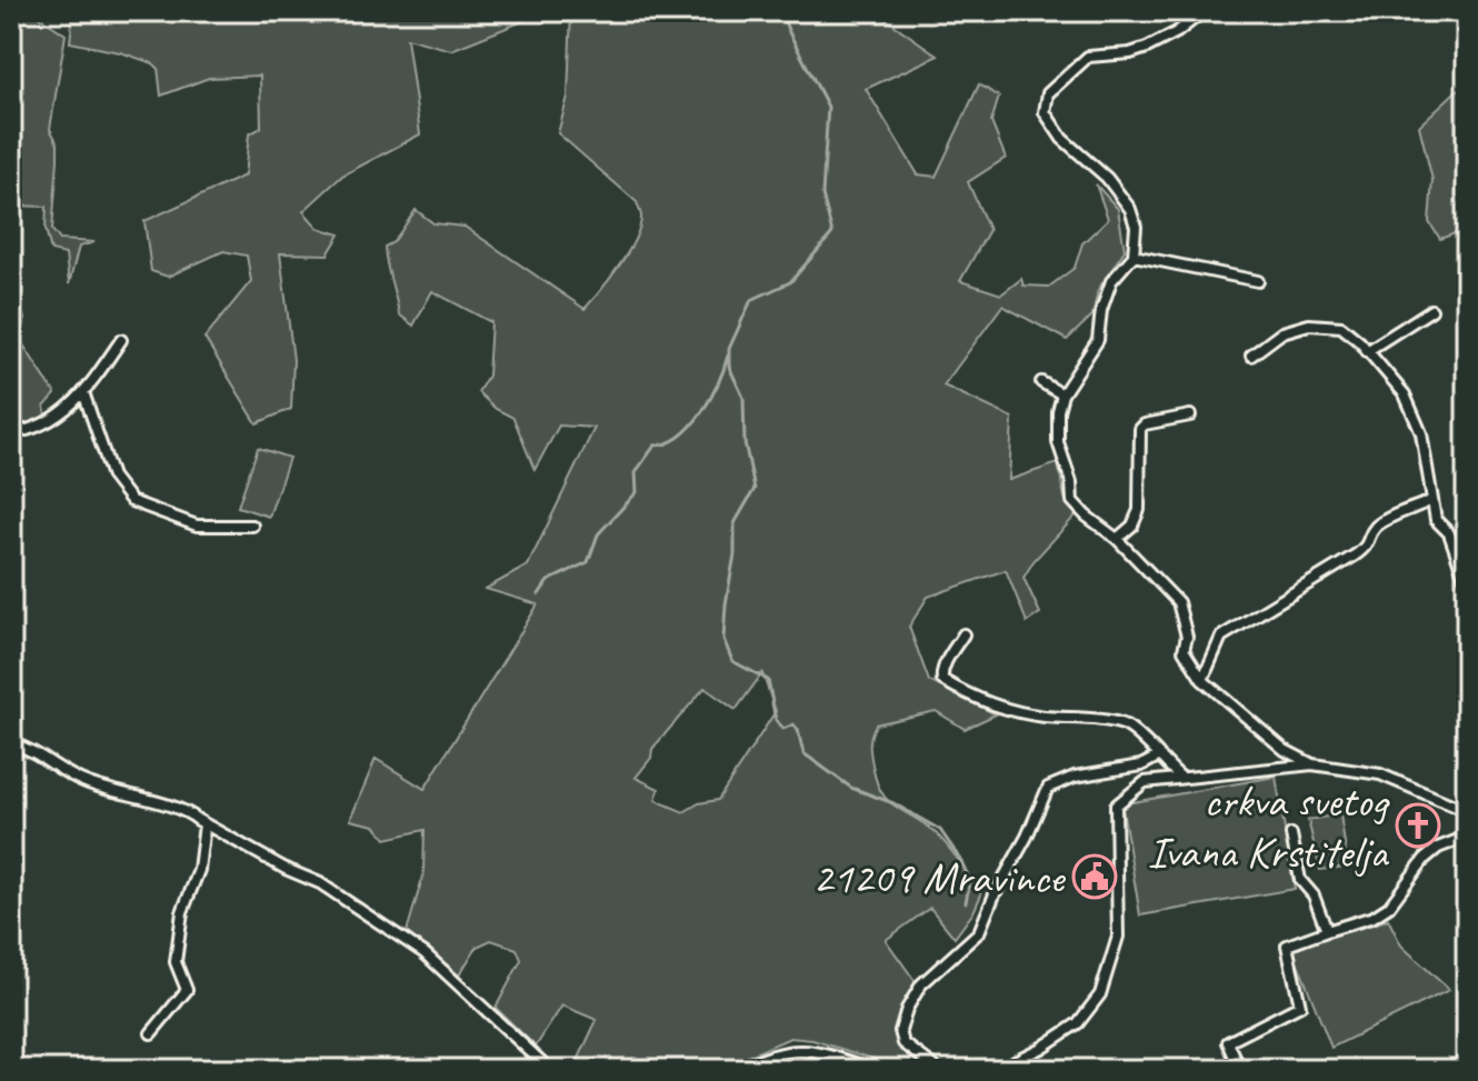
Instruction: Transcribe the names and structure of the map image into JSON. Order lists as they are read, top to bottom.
{
  "places": {
    "church": ["crkva svetog Ivana Krstitelja"],
    "public building": ["21209 Mravince"]
  }
}
